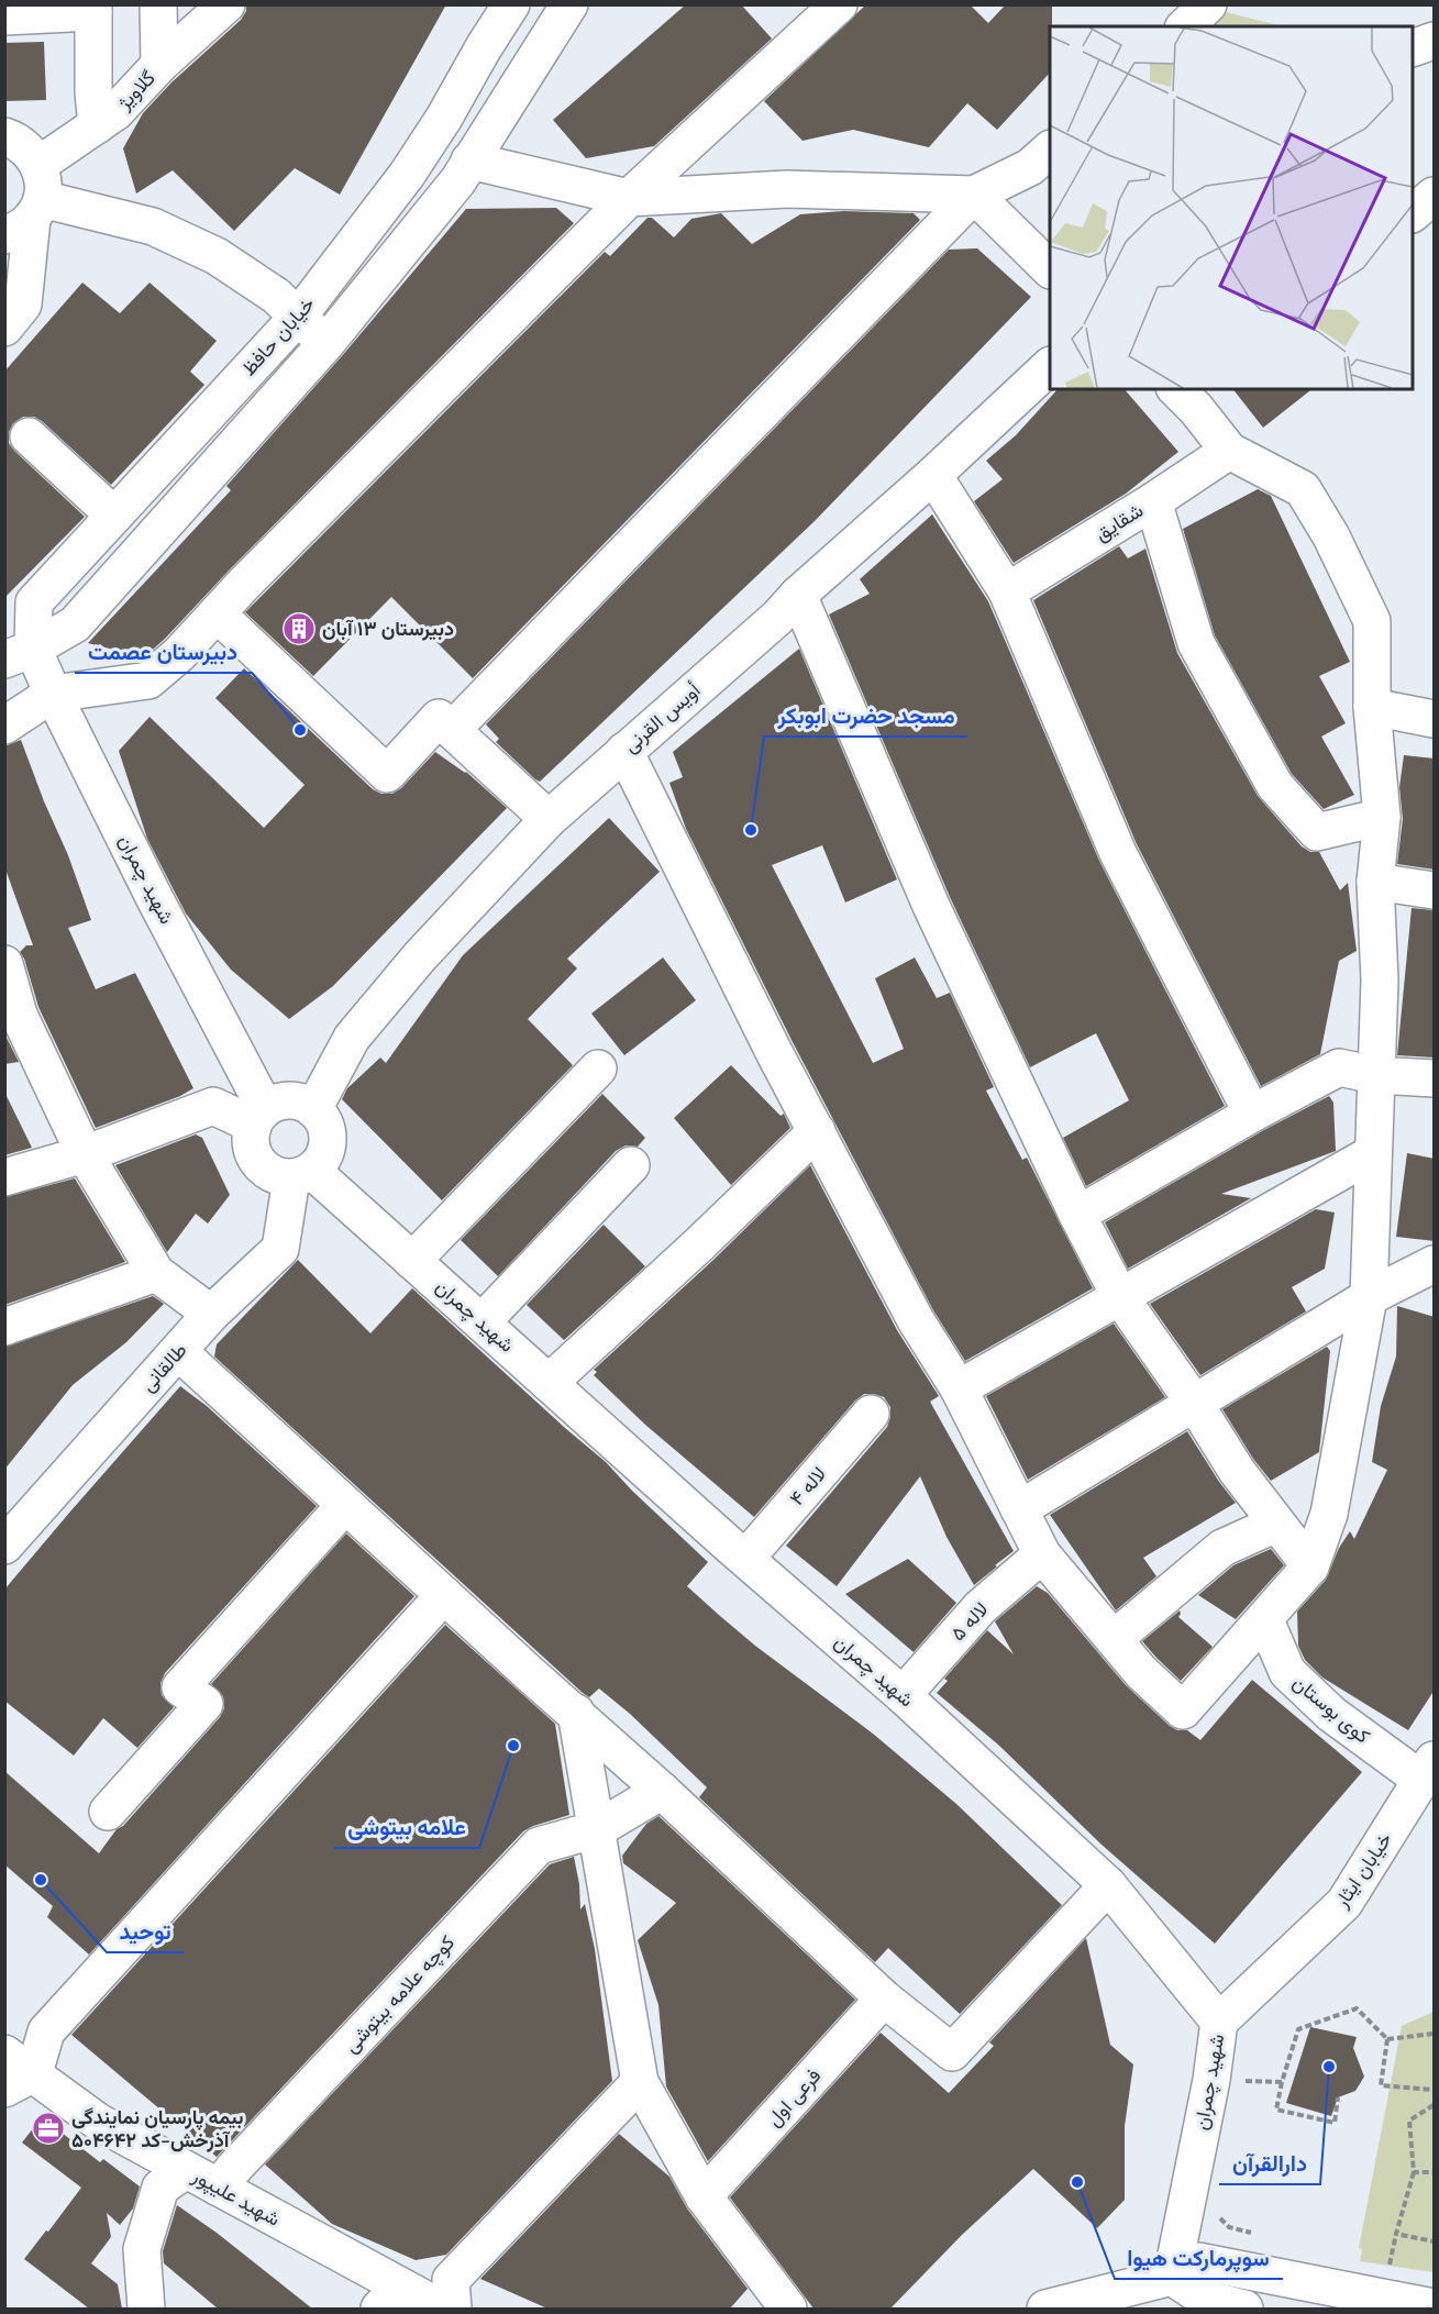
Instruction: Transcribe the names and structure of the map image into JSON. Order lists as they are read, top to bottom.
{
  "streets": {
    "street": [
      "گلاویژ",
      "خیابان حافظ",
      "شقایق",
      "أویس القرنی",
      "شهید چمران",
      "طالقانی",
      "لاله ۴",
      "لاله ۵",
      "کوی بوستان",
      "خیابان ایثار",
      "کوچه علامه بیتوشی",
      "فرعی اول",
      "شهید علیپور"
    ]
  },
  "crossings": [
    ["خیابان حافظ", "شهید چمران"],
    ["أویس القرنی", "شهید چمران"],
    ["أویس القرنی", "طالقانی"],
    ["شهید چمران", "طالقانی"],
    ["شهید چمران", "لاله ۴"],
    ["شهید چمران", "لاله ۵"],
    ["شهید چمران", "خیابان ایثار"],
    ["کوی بوستان", "خیابان ایثار"],
    ["کوچه علامه بیتوشی", "شهید علیپور"]
  ],
  "places": {
    "building": ["دبیرستان ۱۳ آبان"],
    "other": [
      "دبیرستان عصمت",
      "مسجد حضرت ابوبکر",
      "علامه بیتوشی",
      "توحید",
      "دارالقرآن",
      "سوپرمارکت هیوا"
    ],
    "office": ["بیمه پارسیان نمایندگی آذرخش-کد ۵۰۴۶۴۲"]
  }
}
